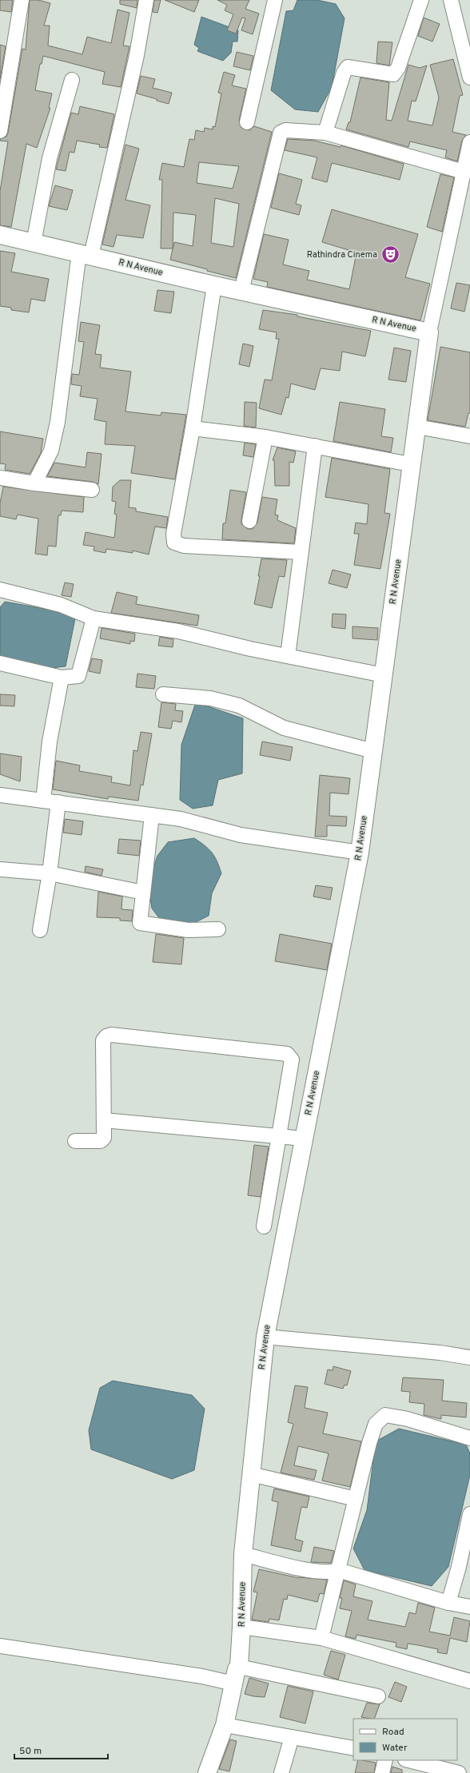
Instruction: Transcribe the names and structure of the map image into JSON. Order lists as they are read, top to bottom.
{
  "streets": {
    "main road": ["R N Avenue"]
  },
  "places": {
    "theatre": ["Rathindra Cinema"]
  },
  "legend": ["Road", "Water"],
  "scale_bar": "50 m"
}
